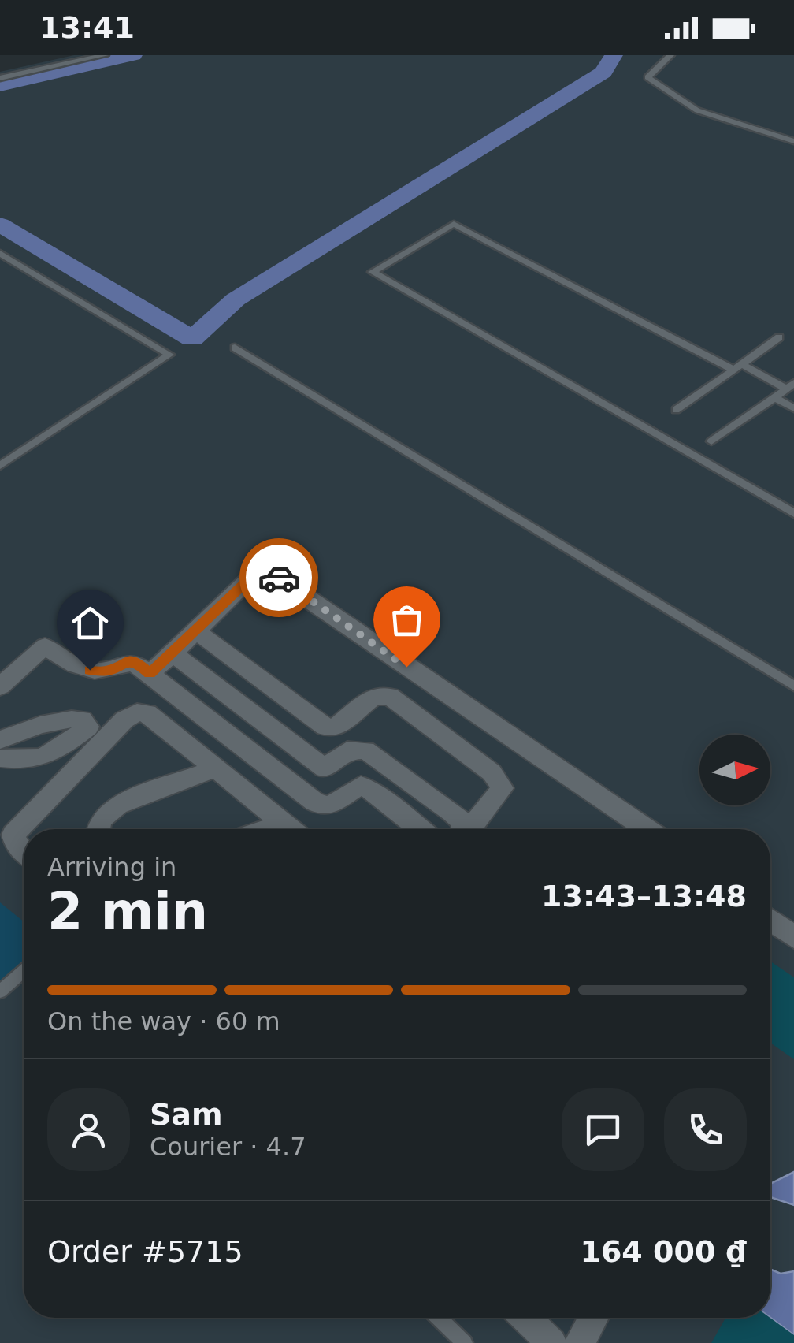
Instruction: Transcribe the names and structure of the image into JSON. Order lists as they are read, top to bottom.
{
  "north": "right",
  "page": {
    "status": "13:41",
    "heading": ["2 min", "Arriving in", "13:43–13:48"],
    "panel": [
      "Sam",
      "Courier · 4.7",
      "Order #5715",
      "164 000 ₫"
    ],
    "bar": "On the way · 60 m"
  }
}
